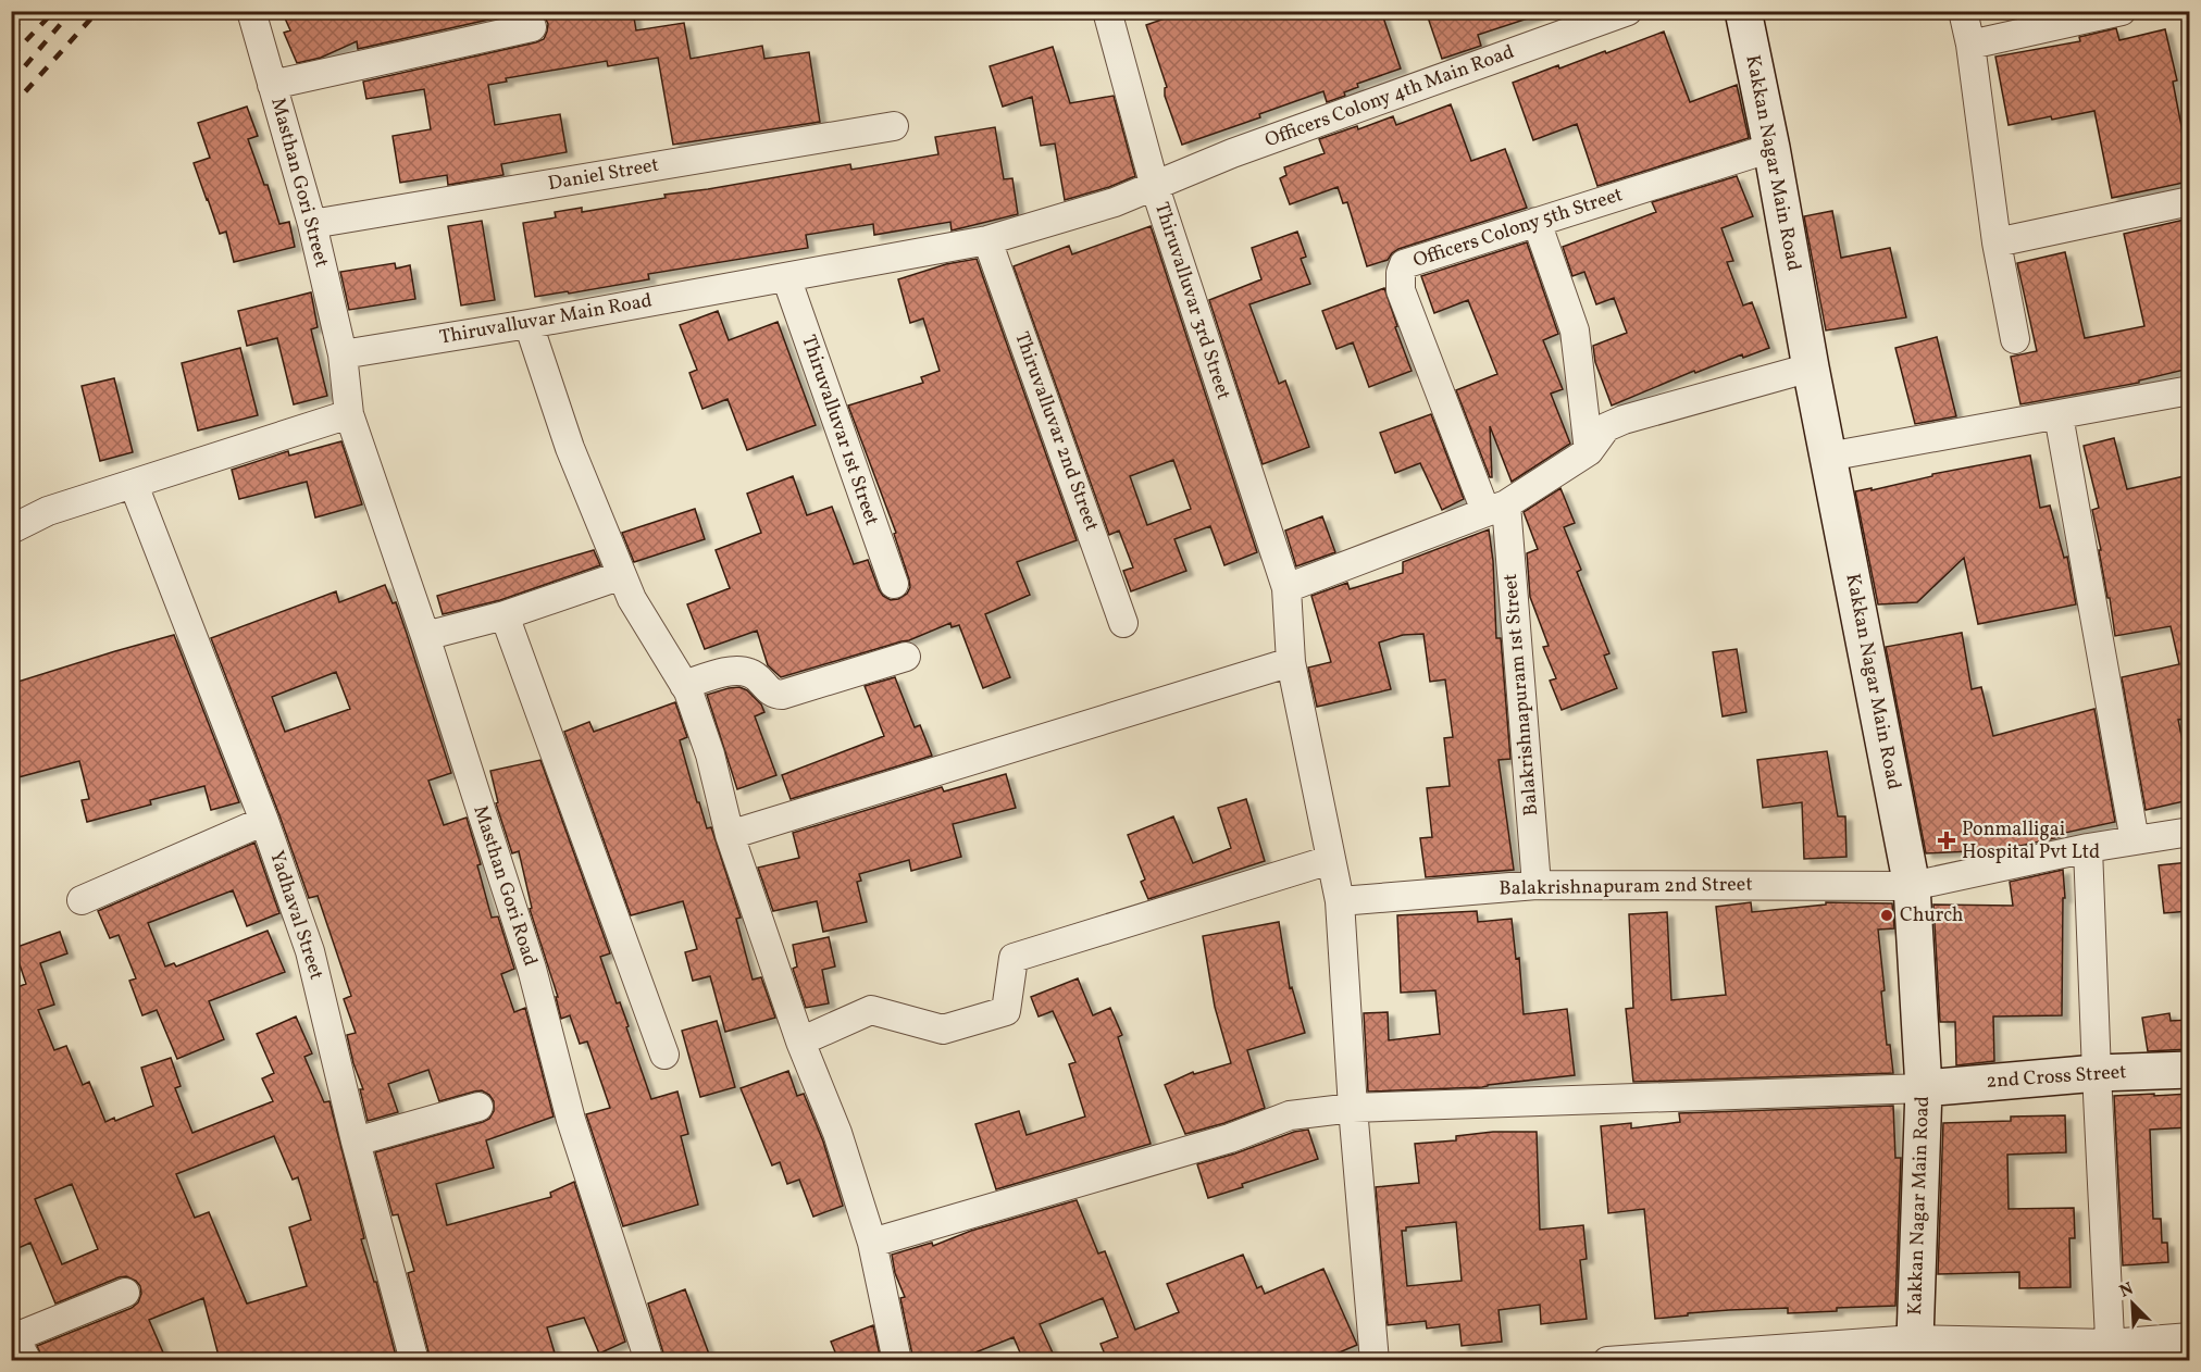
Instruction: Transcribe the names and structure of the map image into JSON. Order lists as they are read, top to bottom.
{
  "streets": {
    "street": [
      "Officers Colony 4th Main Road",
      "Kakkan Nagar Main Road",
      "Daniel Street",
      "Masthan Gori Street",
      "Officers Colony 5th Street",
      "Thiruvalluvar 3rd Street",
      "Thiruvalluvar Main Road",
      "Thiruvalluvar 1st Street",
      "Thiruvalluvar 2nd Street",
      "Balakrishnapuram 1st Street",
      "Masthan Gori Road",
      "Balakrishnapuram 2nd Street",
      "Yadhaval Street",
      "2nd Cross Street"
    ]
  },
  "crossings": [
    ["Officers Colony 4th Main Road", "Thiruvalluvar 3rd Street"],
    ["Officers Colony 4th Main Road", "Thiruvalluvar Main Road"],
    ["Kakkan Nagar Main Road", "Officers Colony 5th Street"],
    ["Kakkan Nagar Main Road", "Balakrishnapuram 2nd Street"],
    ["Kakkan Nagar Main Road", "2nd Cross Street"],
    ["Daniel Street", "Masthan Gori Street"],
    ["Masthan Gori Street", "Thiruvalluvar Main Road"],
    ["Officers Colony 5th Street", "Balakrishnapuram 1st Street"],
    ["Thiruvalluvar 3rd Street", "Thiruvalluvar Main Road"],
    ["Thiruvalluvar 3rd Street", "Balakrishnapuram 2nd Street"],
    ["Thiruvalluvar Main Road", "Thiruvalluvar 1st Street"],
    ["Thiruvalluvar Main Road", "Thiruvalluvar 2nd Street"],
    ["Balakrishnapuram 1st Street", "Balakrishnapuram 2nd Street"]
  ],
  "places": {
    "health": ["Ponmalligai Hospital Pvt Ltd"],
    "other": ["Church"]
  },
  "north": "top left"
}
